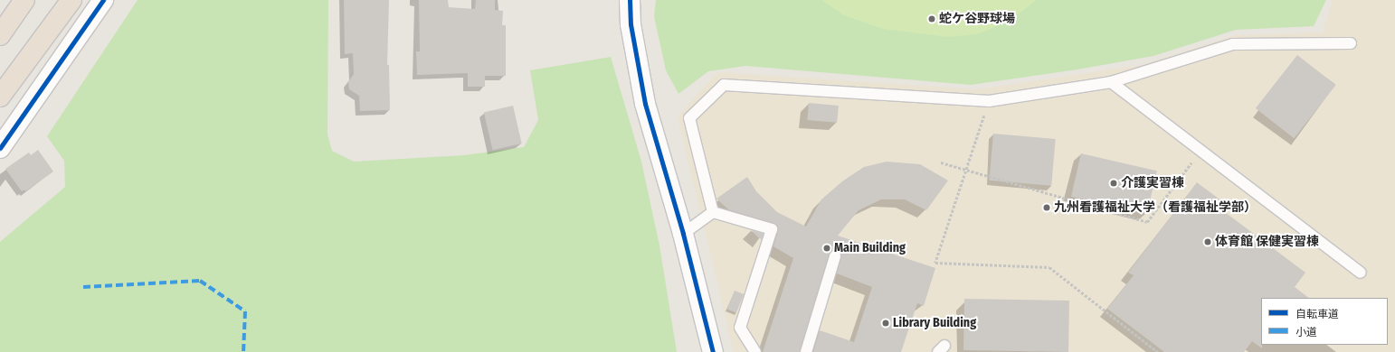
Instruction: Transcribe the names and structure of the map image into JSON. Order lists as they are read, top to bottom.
{
  "places": [
    "蛇ケ谷野球場",
    "介護実習棟",
    "九州看護福祉大学（看護福祉学部）",
    "体育館 保健実習棟",
    "Main Building",
    "Library Building"
  ],
  "legend": ["自転車道", "小道"]
}
